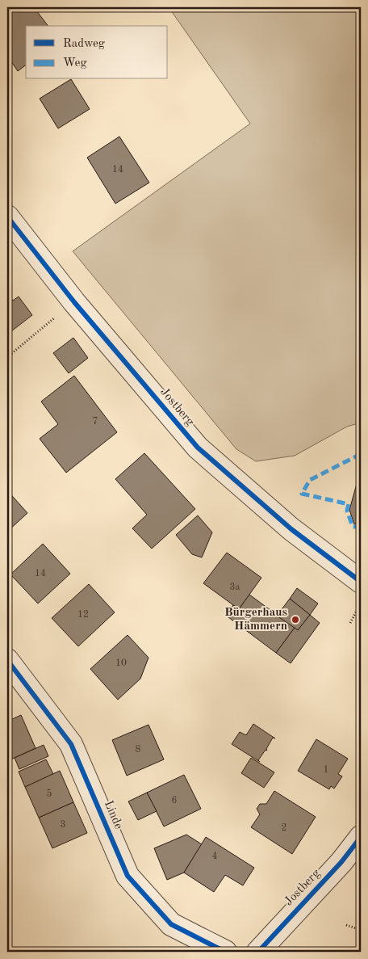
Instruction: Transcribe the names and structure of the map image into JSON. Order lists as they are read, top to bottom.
{
  "streets": {
    "street": ["Jostberg", "Linde"]
  },
  "places": ["Bürgerhaus Hämmern"],
  "house_numbers": [
    "14",
    "7",
    "14",
    "3a",
    "12",
    "10",
    "8",
    "1",
    "5",
    "6",
    "3",
    "2",
    "4"
  ],
  "legend": ["Radweg", "Weg"]
}
